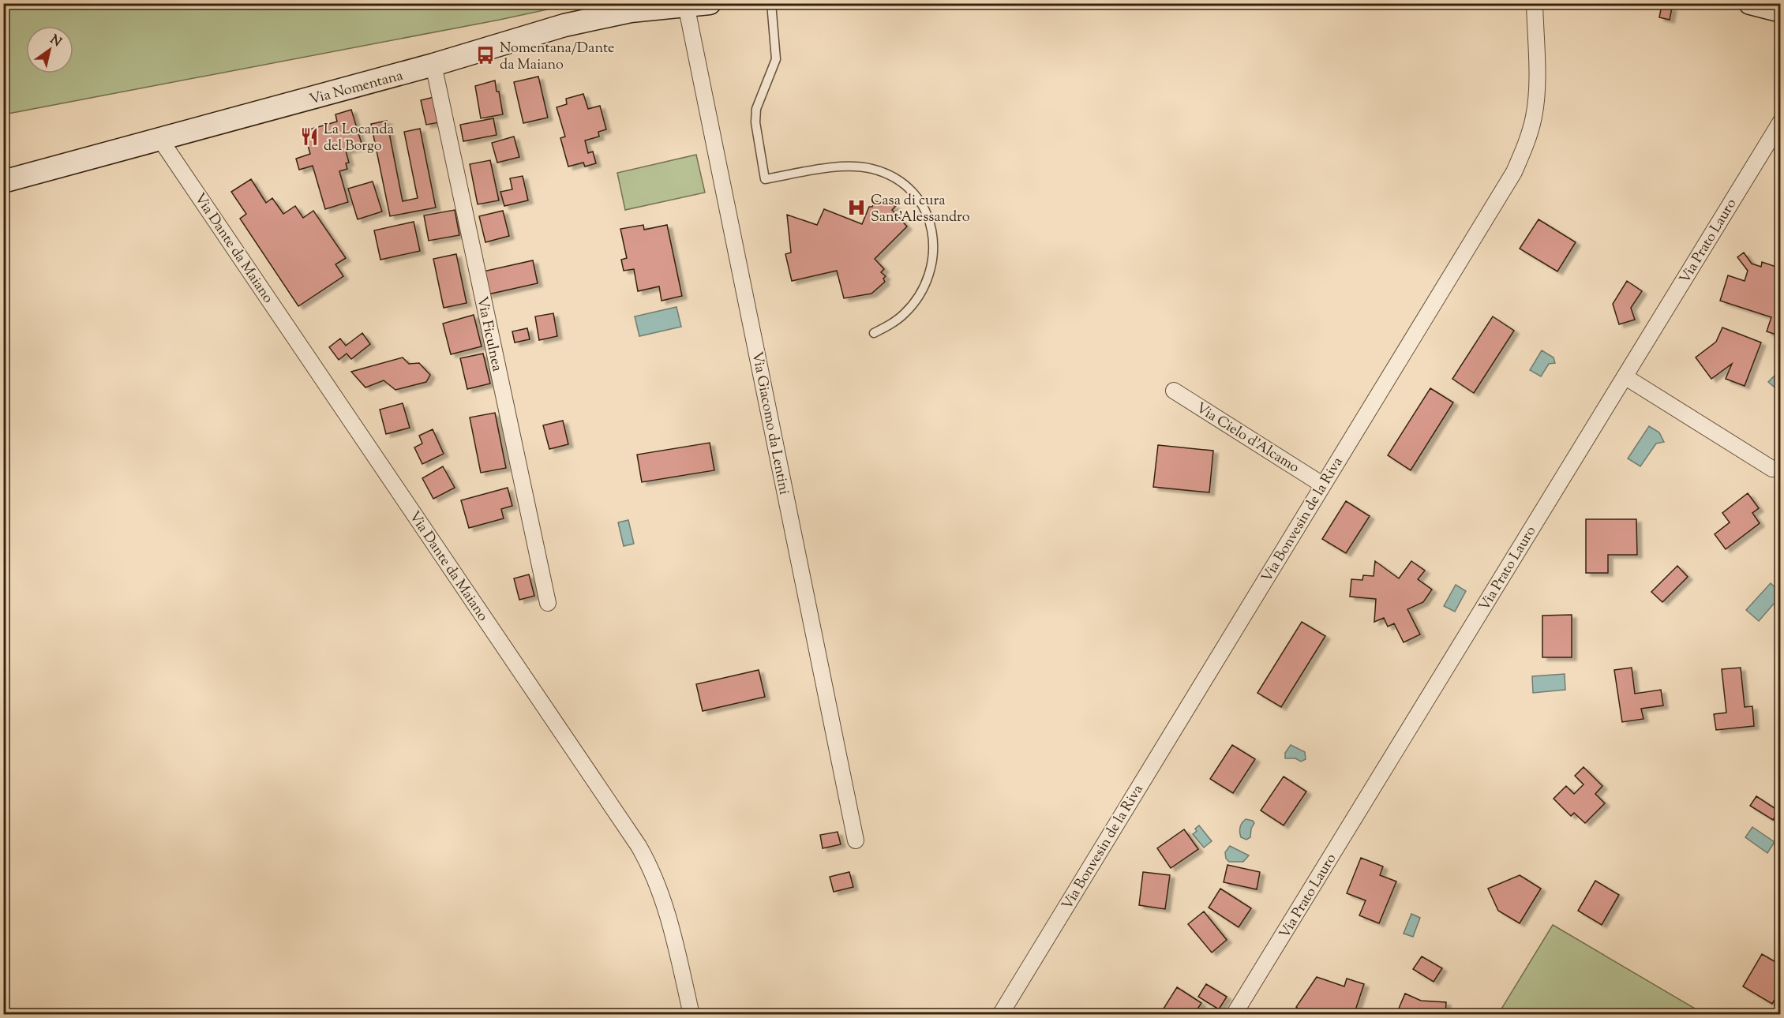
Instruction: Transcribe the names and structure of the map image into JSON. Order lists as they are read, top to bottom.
{
  "streets": {
    "main road": ["Via Nomentana"],
    "street": [
      "Via Prato Lauro",
      "Via Dante da Maiano",
      "Via Ficulnea",
      "Via Giacomo da Lentini",
      "Via Cielo d'Alcamo",
      "Via Bonvesin de la Riva"
    ]
  },
  "crossings": [
    ["Via Nomentana", "Via Dante da Maiano"],
    ["Via Nomentana", "Via Ficulnea"],
    ["Via Nomentana", "Via Giacomo da Lentini"],
    ["Via Cielo d'Alcamo", "Via Bonvesin de la Riva"]
  ],
  "places": {
    "bus stop": ["Nomentana/Dante da Maiano"],
    "restaurant": ["La Locanda del Borgo"],
    "hospital": ["Casa di cura Sant'Alessandro"]
  },
  "north": "top right"
}
